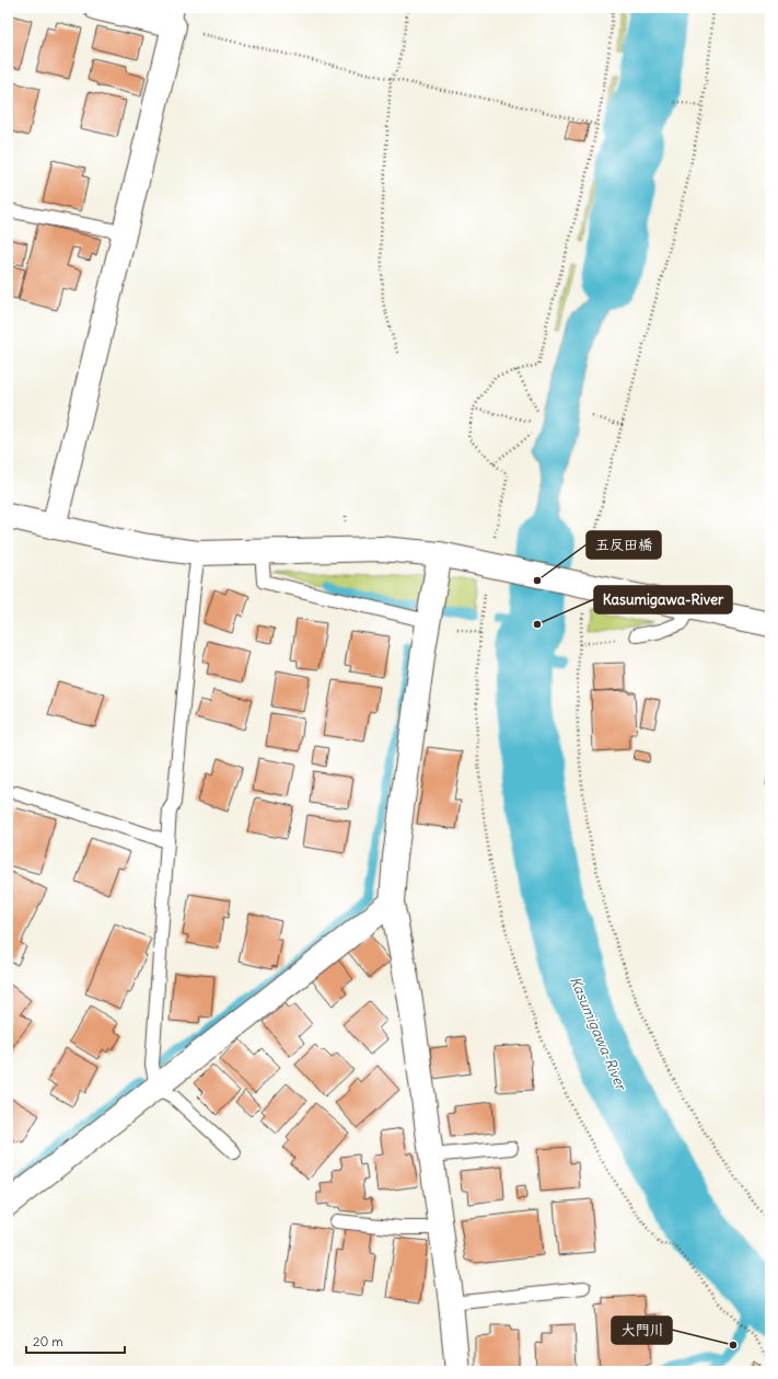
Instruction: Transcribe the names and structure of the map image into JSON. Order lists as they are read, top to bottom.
{
  "water": ["Kasumigawa-River"],
  "places": ["五反田橋", "Kasumigawa-River", "大門川"],
  "scale_bar": "20 m"
}
